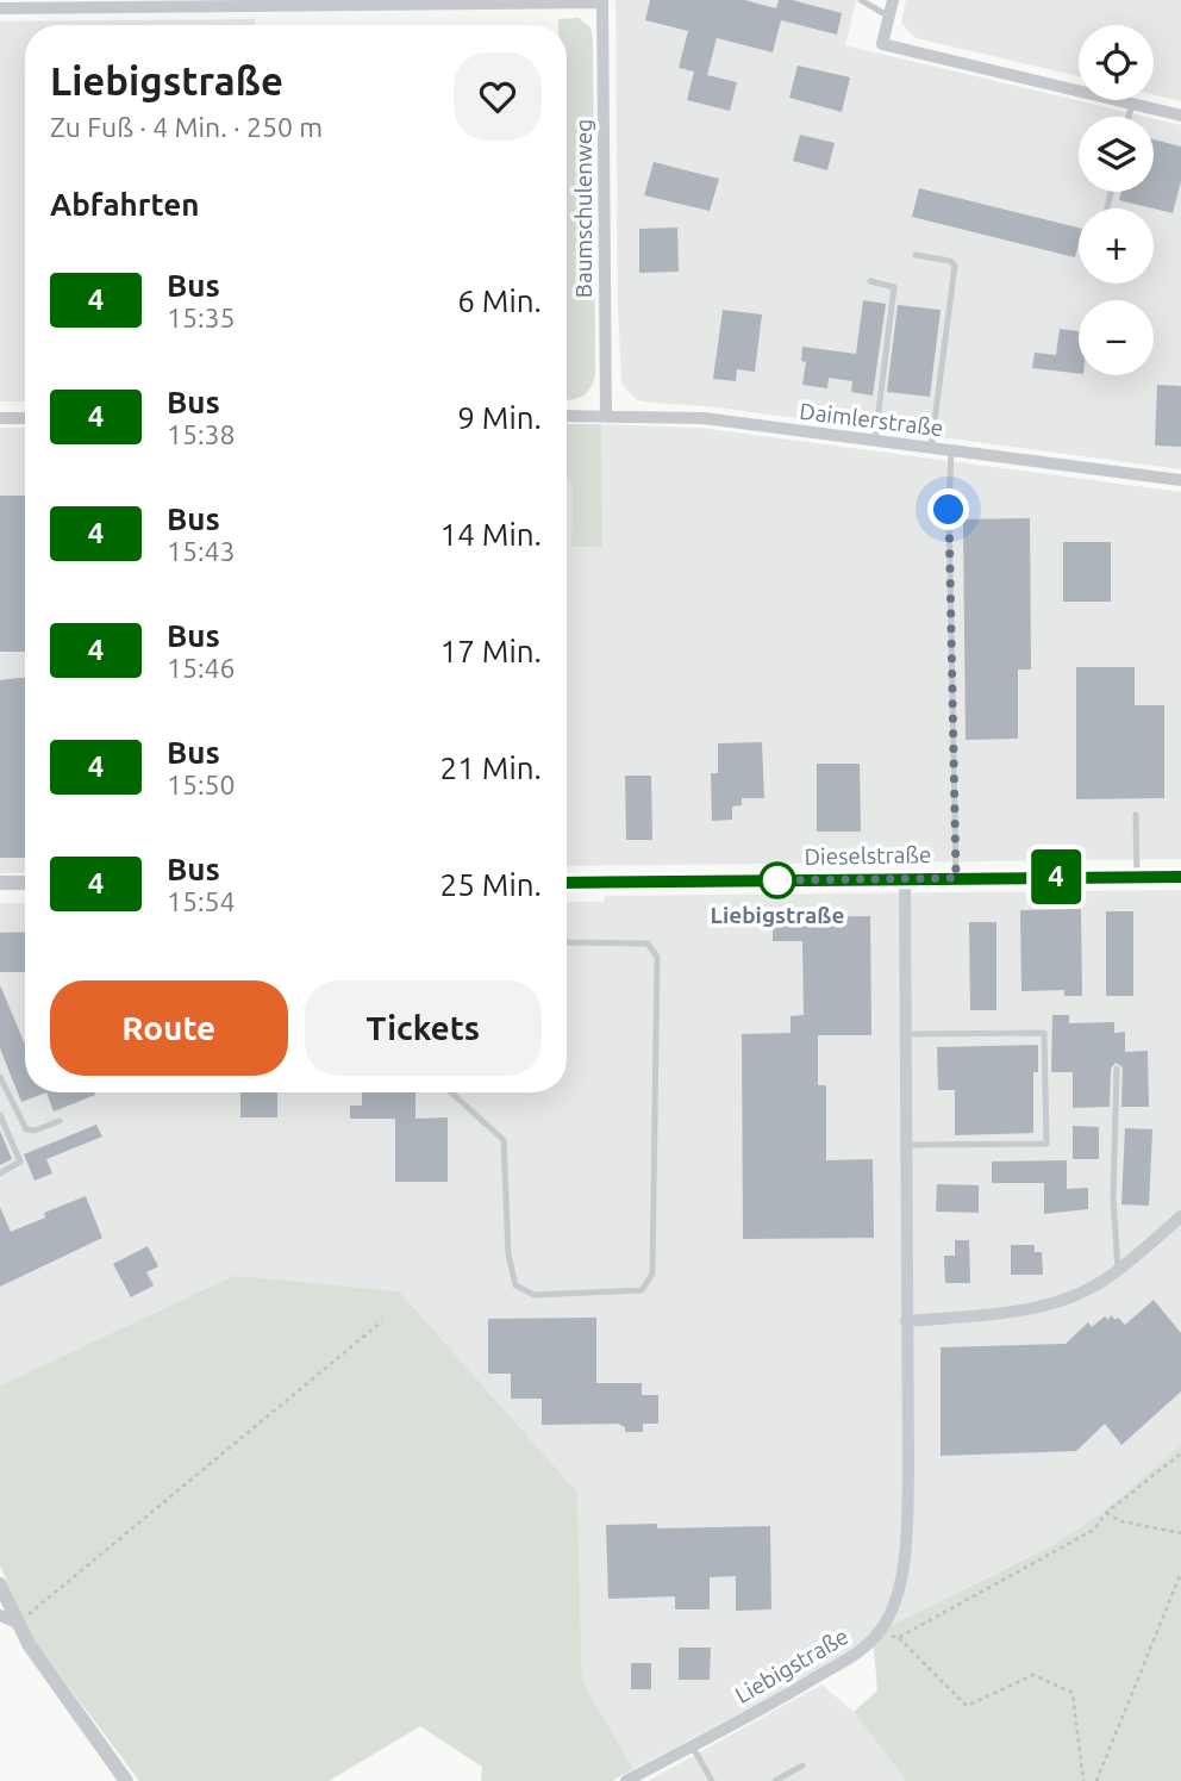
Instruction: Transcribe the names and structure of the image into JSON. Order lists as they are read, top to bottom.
{
  "streets": {
    "street": [
      "Baumschulenweg",
      "Daimlerstraße",
      "Dieselstraße",
      "Liebigstraße"
    ]
  },
  "crossings": [
    ["Baumschulenweg", "Daimlerstraße"],
    ["Dieselstraße", "Liebigstraße"]
  ],
  "places": ["Liebigstraße"],
  "lines": ["bus line 4"],
  "page": {
    "on_map": "4",
    "map_buttons": ["+", "−"],
    "heading": [
      ["Liebigstraße", "Zu Fuß · 4 Min. · 250 m"],
      "Abfahrten"
    ],
    "list": [
      {
        "mark": "4",
        "name": "Bus",
        "note": "15:35",
        "value": "6 Min."
      },
      {
        "mark": "4",
        "name": "Bus",
        "note": "15:38",
        "value": "9 Min."
      },
      {
        "mark": "4",
        "name": "Bus",
        "note": "15:43",
        "value": "14 Min."
      },
      {
        "mark": "4",
        "name": "Bus",
        "note": "15:46",
        "value": "17 Min."
      },
      {
        "mark": "4",
        "name": "Bus",
        "note": "15:50",
        "value": "21 Min."
      },
      {
        "mark": "4",
        "name": "Bus",
        "note": "15:54",
        "value": "25 Min."
      }
    ],
    "buttons": ["Route", "Tickets"]
  }
}
